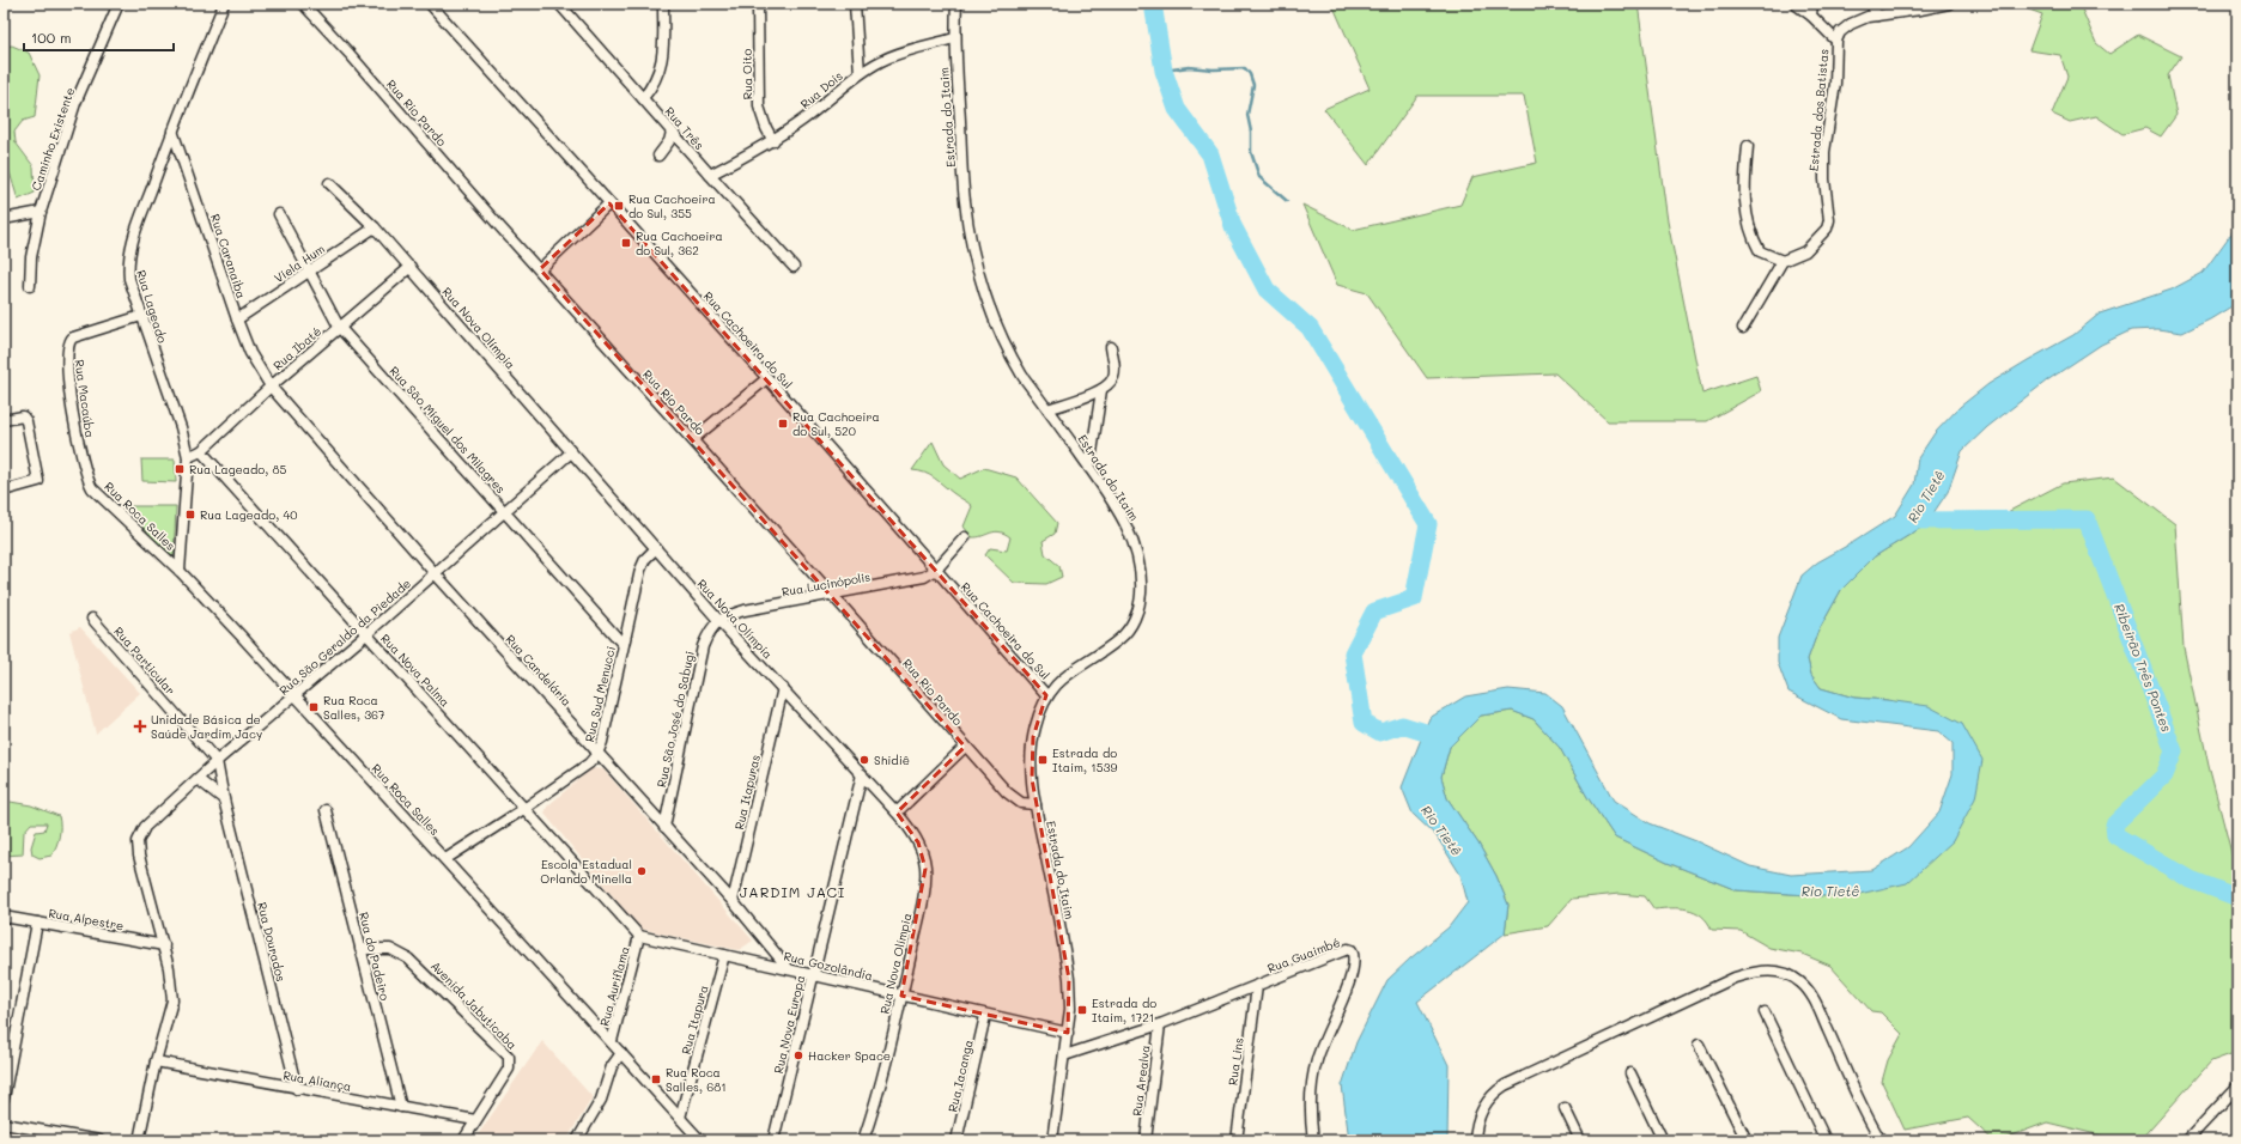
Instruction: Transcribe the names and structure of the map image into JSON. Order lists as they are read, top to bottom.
{
  "streets": {
    "street": [
      "Rua Oito",
      "Rua Dois",
      "Estrada dos Batistas",
      "Rua Rio Pardo",
      "Estrada do Itaim",
      "Rua Três",
      "Caminho Existente",
      "Rua Caranaiba",
      "Viela Hum",
      "Rua Lageado",
      "Rua Nova Olímpia",
      "Rua Cachoeira do Sul",
      "Rua Ibaté",
      "Rua Macaúba",
      "Rua São Miguel dos Milagres",
      "Rua Roca Salles",
      "Rua Lucinópolis",
      "Rua São Geraldo da Piedade",
      "Rua Particular",
      "Rua Nova Palma",
      "Rua Candelária",
      "Rua Sud Menucci",
      "Rua São José do Sabugi",
      "Rua Itapuras",
      "Rua Alpestre",
      "Rua Dourados",
      "Rua Guaimbé",
      "Rua do Padeiro",
      "Rua Gozolândia",
      "Rua Auriflama",
      "Avenida Jabuticaba",
      "Rua Itapura",
      "Rua Nova Europa",
      "Rua Lins",
      "Rua Iacanga",
      "Rua Aliança",
      "Rua Arealva"
    ]
  },
  "crossings": [
    ["Rua Oito", "Rua Dois"],
    ["Rua Dois", "Estrada do Itaim"],
    ["Rua Dois", "Rua Três"],
    ["Rua Rio Pardo", "Estrada do Itaim"],
    ["Rua Rio Pardo", "Rua Lucinópolis"],
    ["Estrada do Itaim", "Rua Cachoeira do Sul"],
    ["Estrada do Itaim", "Rua Guaimbé"],
    ["Estrada do Itaim", "Rua Gozolândia"],
    ["Rua Caranaiba", "Viela Hum"],
    ["Rua Caranaiba", "Rua Lageado"],
    ["Rua Caranaiba", "Rua Ibaté"],
    ["Rua Caranaiba", "Rua Candelária"],
    ["Viela Hum", "Rua Nova Olímpia"],
    ["Viela Hum", "Rua São Miguel dos Milagres"],
    ["Rua Lageado", "Rua Macaúba"],
    ["Rua Lageado", "Rua Roca Salles"],
    ["Rua Nova Olímpia", "Rua Ibaté"],
    ["Rua Nova Olímpia", "Rua Lucinópolis"],
    ["Rua Nova Olímpia", "Rua São Geraldo da Piedade"],
    ["Rua Nova Olímpia", "Rua Sud Menucci"],
    ["Rua Nova Olímpia", "Rua São José do Sabugi"],
    ["Rua Nova Olímpia", "Rua Itapuras"],
    ["Rua Nova Olímpia", "Rua Gozolândia"],
    ["Rua Nova Olímpia", "Rua Nova Europa"],
    ["Rua Cachoeira do Sul", "Rua Lucinópolis"],
    ["Rua Ibaté", "Rua São Miguel dos Milagres"],
    ["Rua Ibaté", "Rua Nova Palma"],
    ["Rua Ibaté", "Rua Candelária"],
    ["Rua Macaúba", "Rua Roca Salles"],
    ["Rua São Miguel dos Milagres", "Rua São Geraldo da Piedade"],
    ["Rua São Miguel dos Milagres", "Rua Sud Menucci"],
    ["Rua Roca Salles", "Rua São Geraldo da Piedade"],
    ["Rua Roca Salles", "Rua Sud Menucci"],
    ["Rua Roca Salles", "Rua Auriflama"],
    ["Rua Roca Salles", "Rua Itapura"],
    ["Rua Lucinópolis", "Rua São José do Sabugi"],
    ["Rua São Geraldo da Piedade", "Rua Particular"],
    ["Rua São Geraldo da Piedade", "Rua Nova Palma"],
    ["Rua São Geraldo da Piedade", "Rua Candelária"],
    ["Rua São Geraldo da Piedade", "Rua Alpestre"],
    ["Rua São Geraldo da Piedade", "Rua Dourados"],
    ["Rua Particular", "Rua Dourados"],
    ["Rua Nova Palma", "Rua Sud Menucci"],
    ["Rua Nova Palma", "Rua Auriflama"],
    ["Rua Candelária", "Rua Sud Menucci"],
    ["Rua Candelária", "Rua São José do Sabugi"],
    ["Rua Candelária", "Rua Itapuras"],
    ["Rua Candelária", "Rua Gozolândia"],
    ["Rua Sud Menucci", "Rua Auriflama"],
    ["Rua Dourados", "Rua Aliança"],
    ["Rua Guaimbé", "Rua Lins"],
    ["Rua Guaimbé", "Rua Arealva"],
    ["Rua do Padeiro", "Avenida Jabuticaba"],
    ["Rua do Padeiro", "Rua Aliança"],
    ["Rua Gozolândia", "Rua Auriflama"],
    ["Rua Gozolândia", "Rua Itapura"],
    ["Rua Gozolândia", "Rua Nova Europa"],
    ["Rua Gozolândia", "Rua Iacanga"],
    ["Avenida Jabuticaba", "Rua Aliança"]
  ],
  "districts": ["JARDIM JACI"],
  "water": ["Rio Tietê", "Ribeirão Três Pontes"],
  "places": {
    "transit": [
      "Rua Cachoeira do Sul, 355",
      "Rua Cachoeira do Sul, 362",
      "Rua Cachoeira do Sul, 520",
      "Rua Lageado, 85",
      "Rua Lageado, 40",
      "Rua Roca Salles, 367",
      "Estrada do Itaim, 1539",
      "Estrada do Itaim, 1721",
      "Rua Roca Salles, 681"
    ],
    "health": ["Unidade Básica de Saúde Jardim Jacy"],
    "other": ["Shidiê", "Escola Estadual Orlando Minella", "Hacker Space"]
  },
  "scale_bar": "100 m"
}
